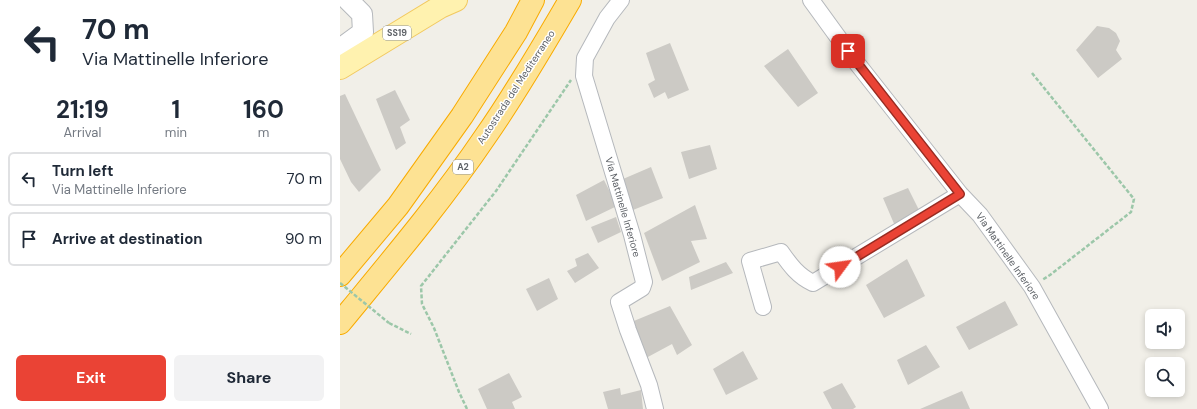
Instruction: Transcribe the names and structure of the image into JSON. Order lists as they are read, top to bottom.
{
  "streets": {
    "highway": ["Autostrada del Mediterraneo", "A2"],
    "main road": ["SS19"],
    "street": ["Via Mattinelle Inferiore"]
  },
  "page": {
    "turn": ["70 m", "Via Mattinelle Inferiore"],
    "eta": [
      "21:19",
      "Arrival",
      "1",
      "min",
      "160",
      "m"
    ],
    "list": [
      {
        "name": "Turn left",
        "note": "Via Mattinelle Inferiore",
        "value": "70 m"
      },
      {
        "name": "Arrive at destination",
        "value": "90 m"
      }
    ],
    "buttons": ["Exit", "Share"]
  }
}
